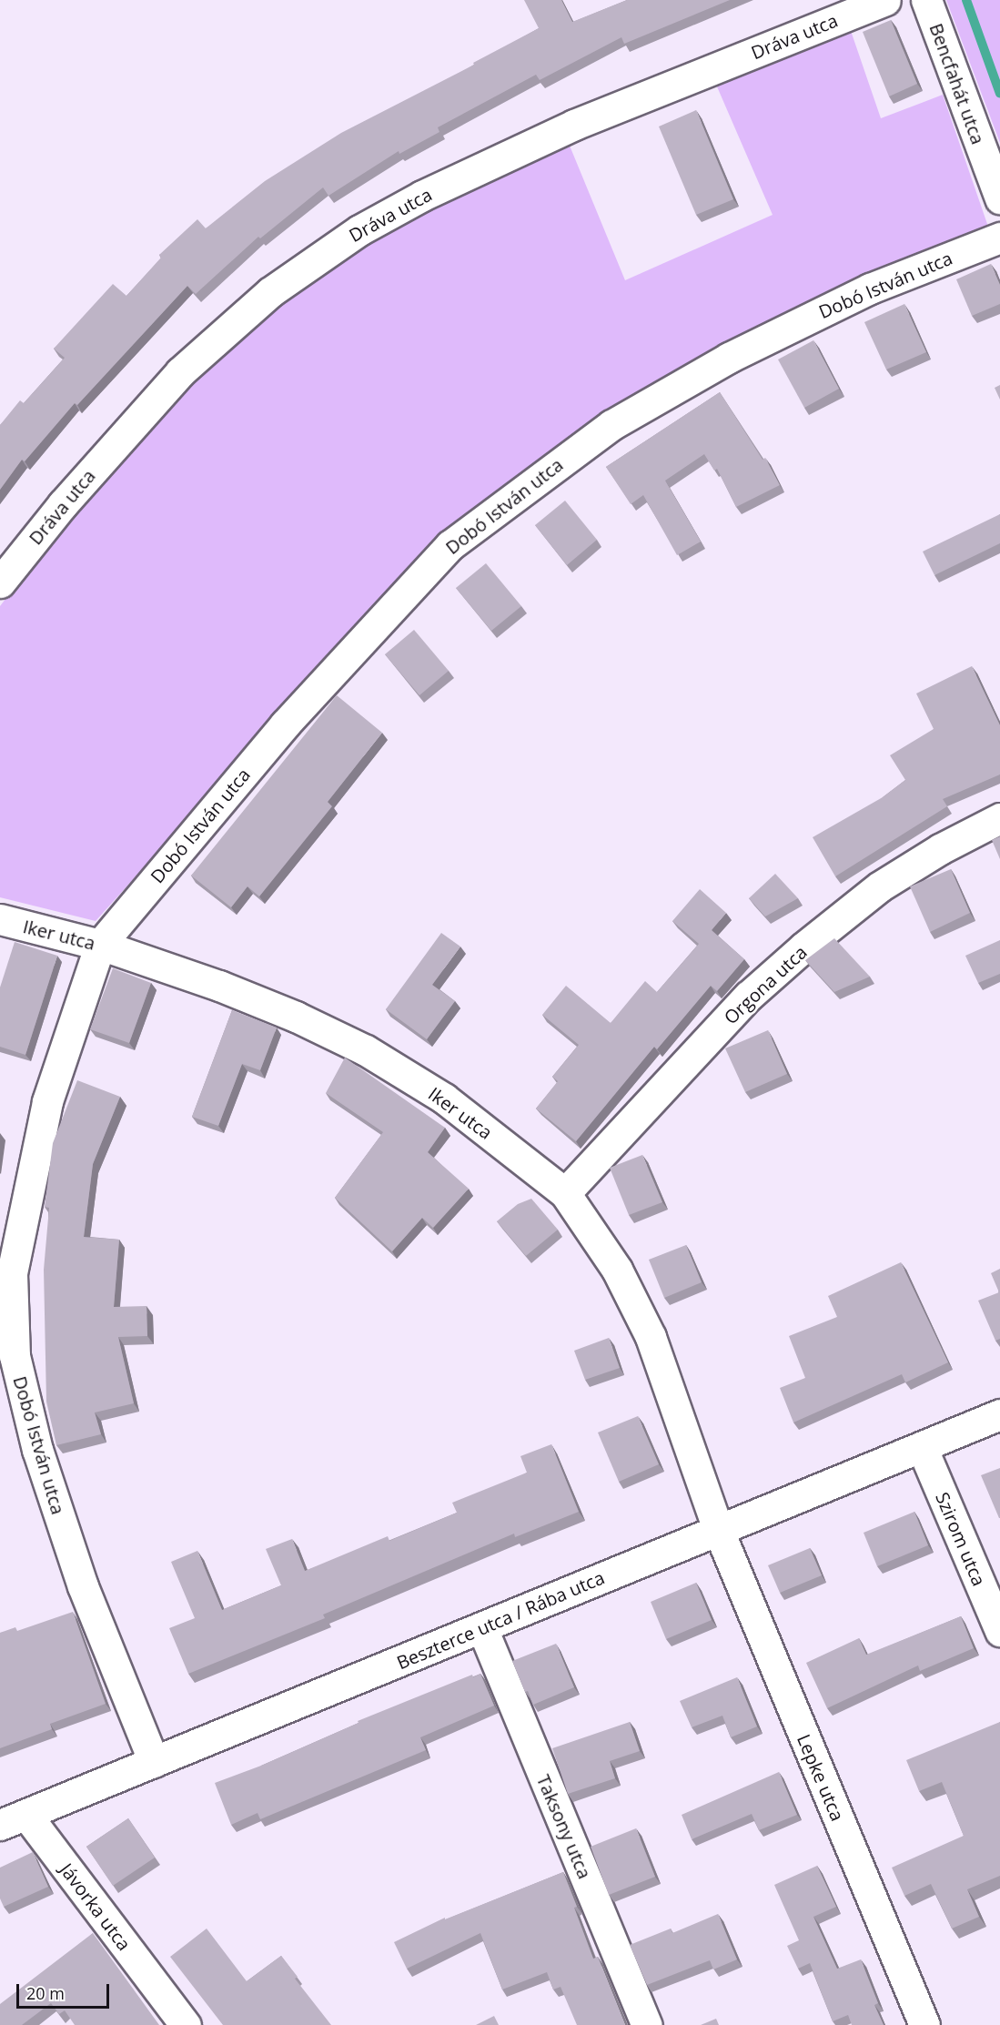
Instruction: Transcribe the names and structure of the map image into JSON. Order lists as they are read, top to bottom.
{
  "streets": {
    "street": [
      "Dráva utca",
      "Bencfahát utca",
      "Dobó István utca",
      "Iker utca",
      "Orgona utca",
      "Szirom utca",
      "Beszterce utca / Rába utca",
      "Lepke utca",
      "Taksony utca",
      "Jávorka utca"
    ]
  },
  "crossings": [
    ["Dobó István utca", "Iker utca"],
    ["Dobó István utca", "Beszterce utca / Rába utca"],
    ["Iker utca", "Orgona utca"],
    ["Iker utca", "Beszterce utca / Rába utca"],
    ["Iker utca", "Lepke utca"],
    ["Szirom utca", "Beszterce utca / Rába utca"],
    ["Beszterce utca / Rába utca", "Lepke utca"],
    ["Beszterce utca / Rába utca", "Taksony utca"],
    ["Beszterce utca / Rába utca", "Jávorka utca"]
  ],
  "scale_bar": "20 m"
}
